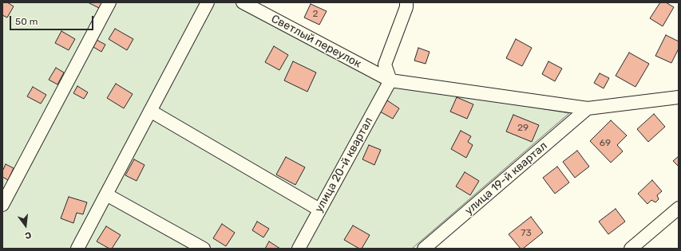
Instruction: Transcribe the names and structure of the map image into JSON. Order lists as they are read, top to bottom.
{
  "streets": {
    "street": ["Светлый переулок", "улица 20-й квартал", "улица 19-й квартал"]
  },
  "crossings": [
    ["Светлый переулок", "улица 20-й квартал"],
    ["Светлый переулок", "улица 19-й квартал"]
  ],
  "house_numbers": [
    "2",
    "29",
    "69",
    "73"
  ],
  "scale_bar": "50 m",
  "north": "bottom"
}
